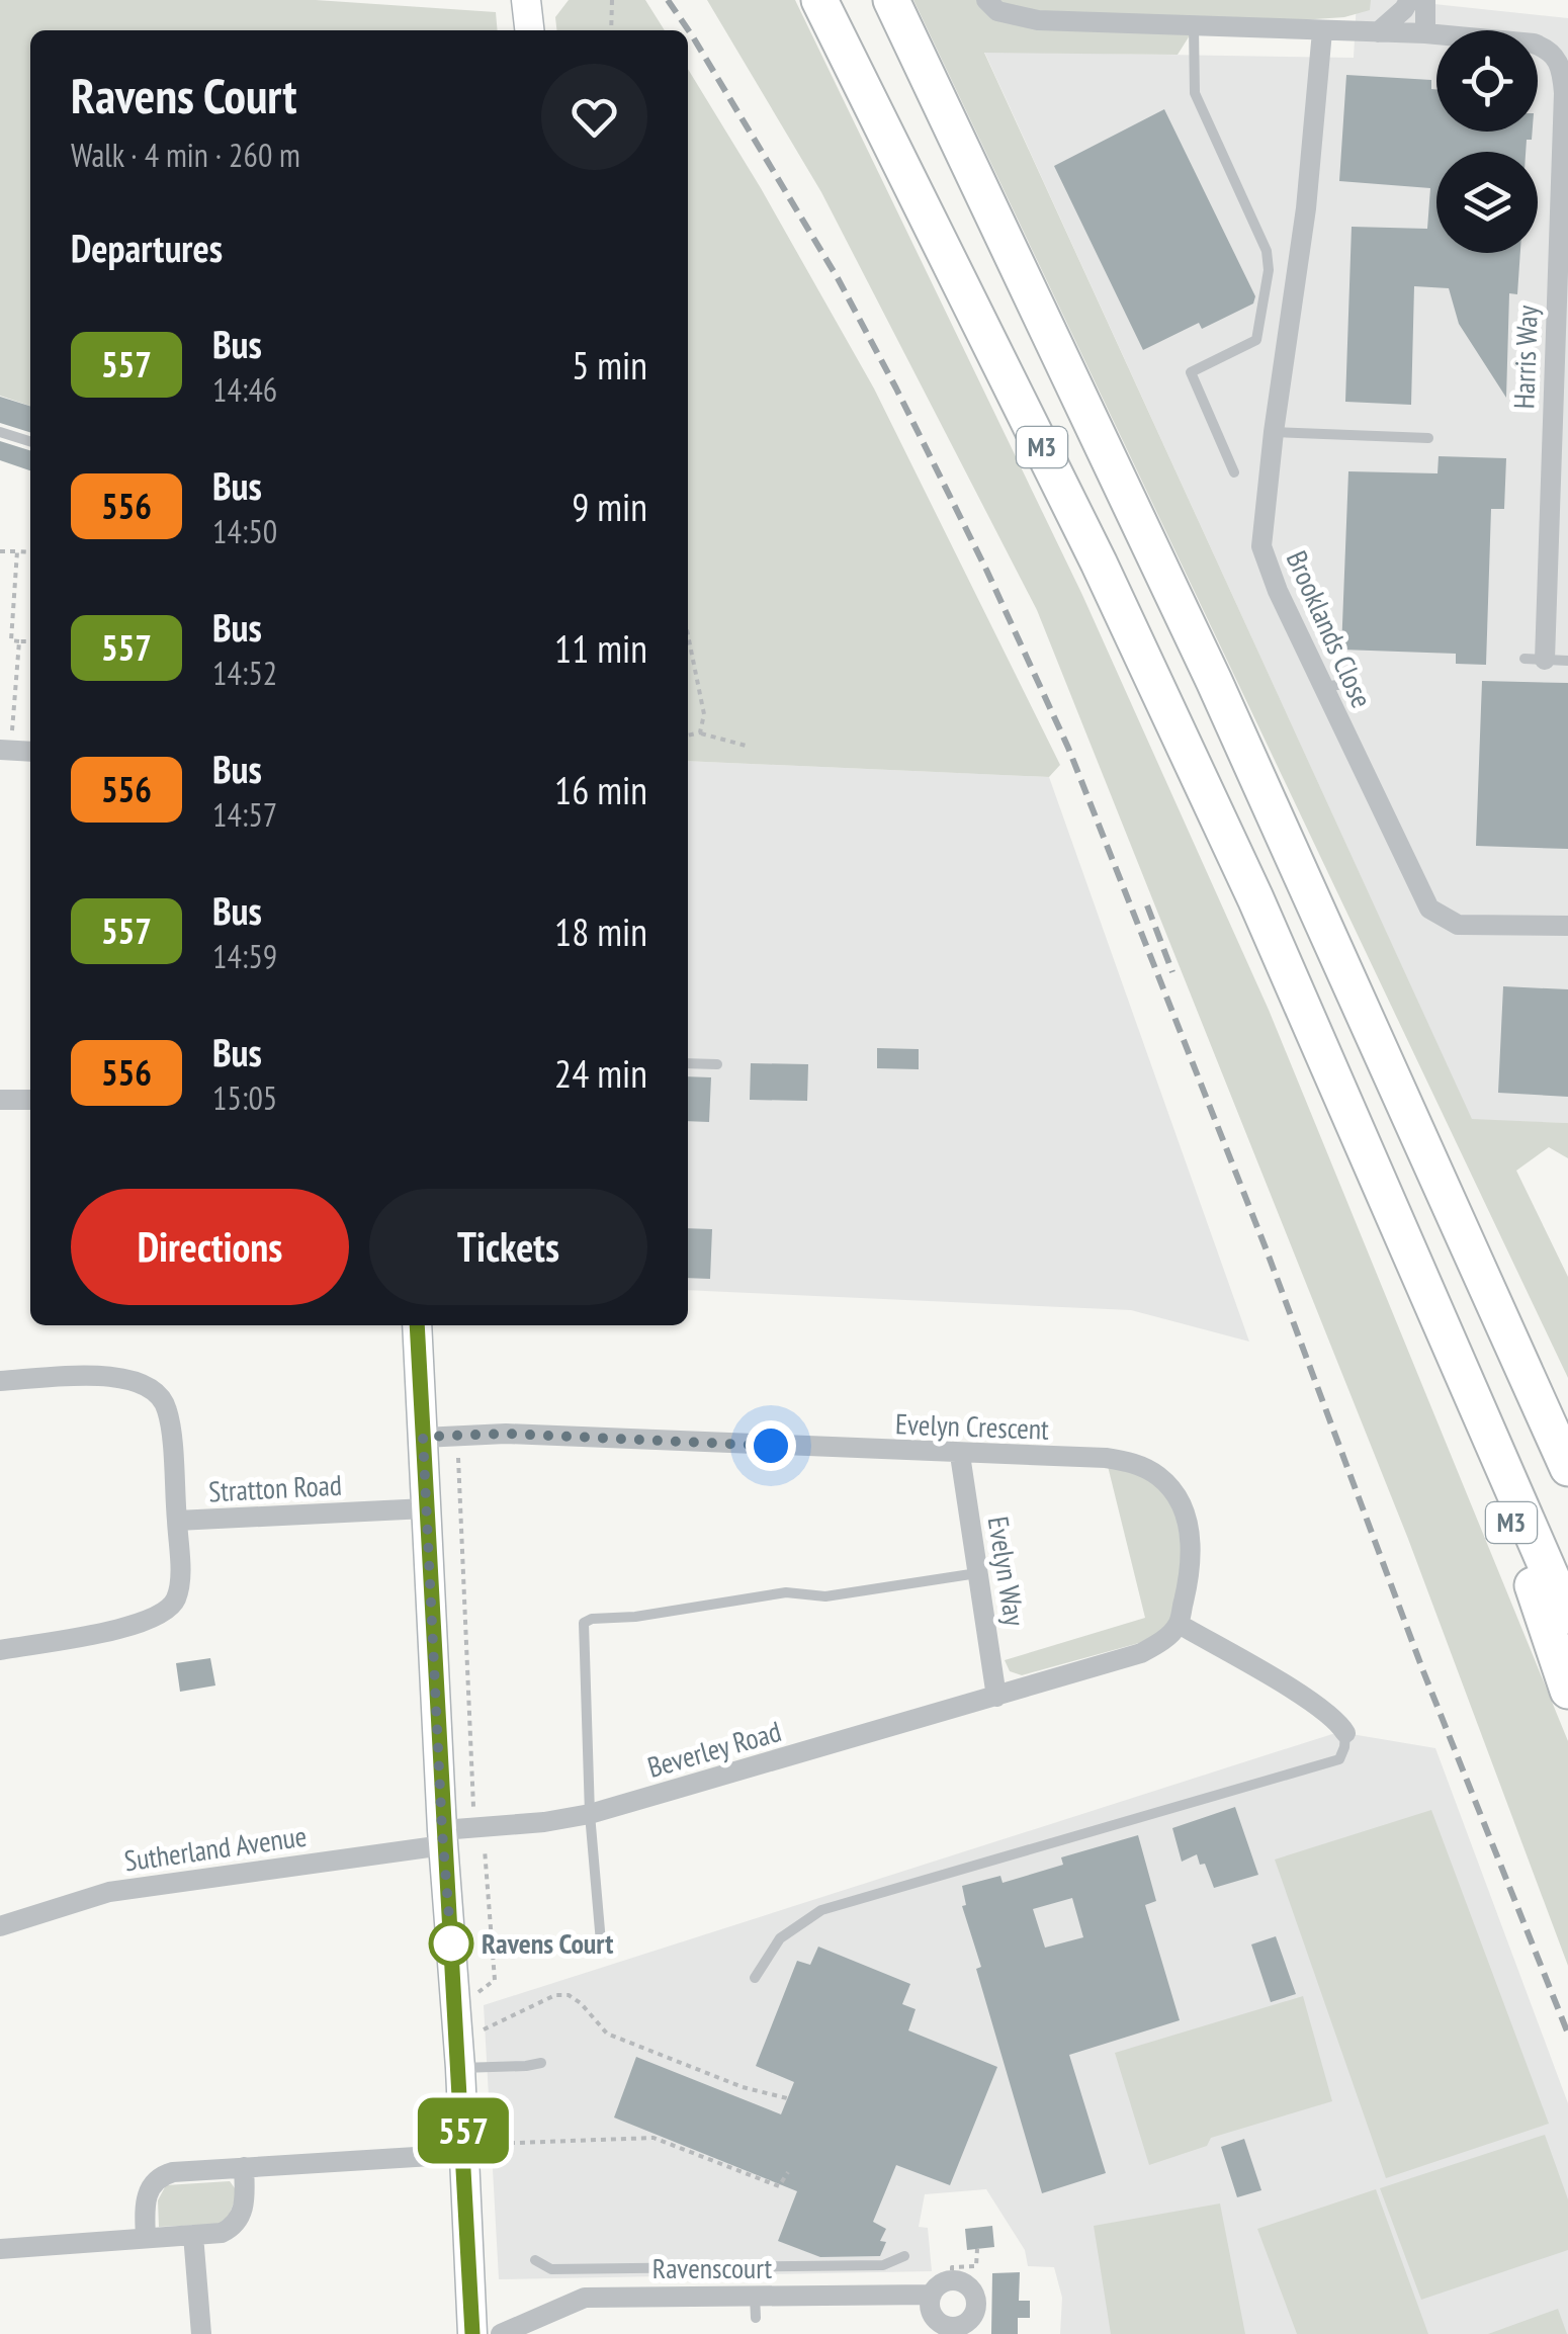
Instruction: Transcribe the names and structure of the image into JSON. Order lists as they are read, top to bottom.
{
  "streets": {
    "highway": ["M3"],
    "street": [
      "Harris Way",
      "Brooklands Close",
      "Evelyn Crescent",
      "Stratton Road",
      "Evelyn Way",
      "Beverley Road",
      "Sutherland Avenue",
      "Ravenscourt"
    ]
  },
  "crossings": [
    ["Evelyn Crescent", "Evelyn Way"],
    ["Evelyn Way", "Beverley Road"],
    ["Beverley Road", "Sutherland Avenue"]
  ],
  "places": ["Ravens Court"],
  "lines": ["bus line 557"],
  "page": {
    "on_map": "557",
    "heading": [
      ["Ravens Court", "Walk · 4 min · 260 m"],
      "Departures"
    ],
    "list": [
      {
        "mark": "557",
        "name": "Bus",
        "note": "14:46",
        "value": "5 min"
      },
      {
        "mark": "556",
        "name": "Bus",
        "note": "14:50",
        "value": "9 min"
      },
      {
        "mark": "557",
        "name": "Bus",
        "note": "14:52",
        "value": "11 min"
      },
      {
        "mark": "556",
        "name": "Bus",
        "note": "14:57",
        "value": "16 min"
      },
      {
        "mark": "557",
        "name": "Bus",
        "note": "14:59",
        "value": "18 min"
      },
      {
        "mark": "556",
        "name": "Bus",
        "note": "15:05",
        "value": "24 min"
      }
    ],
    "buttons": ["Directions", "Tickets"]
  }
}
